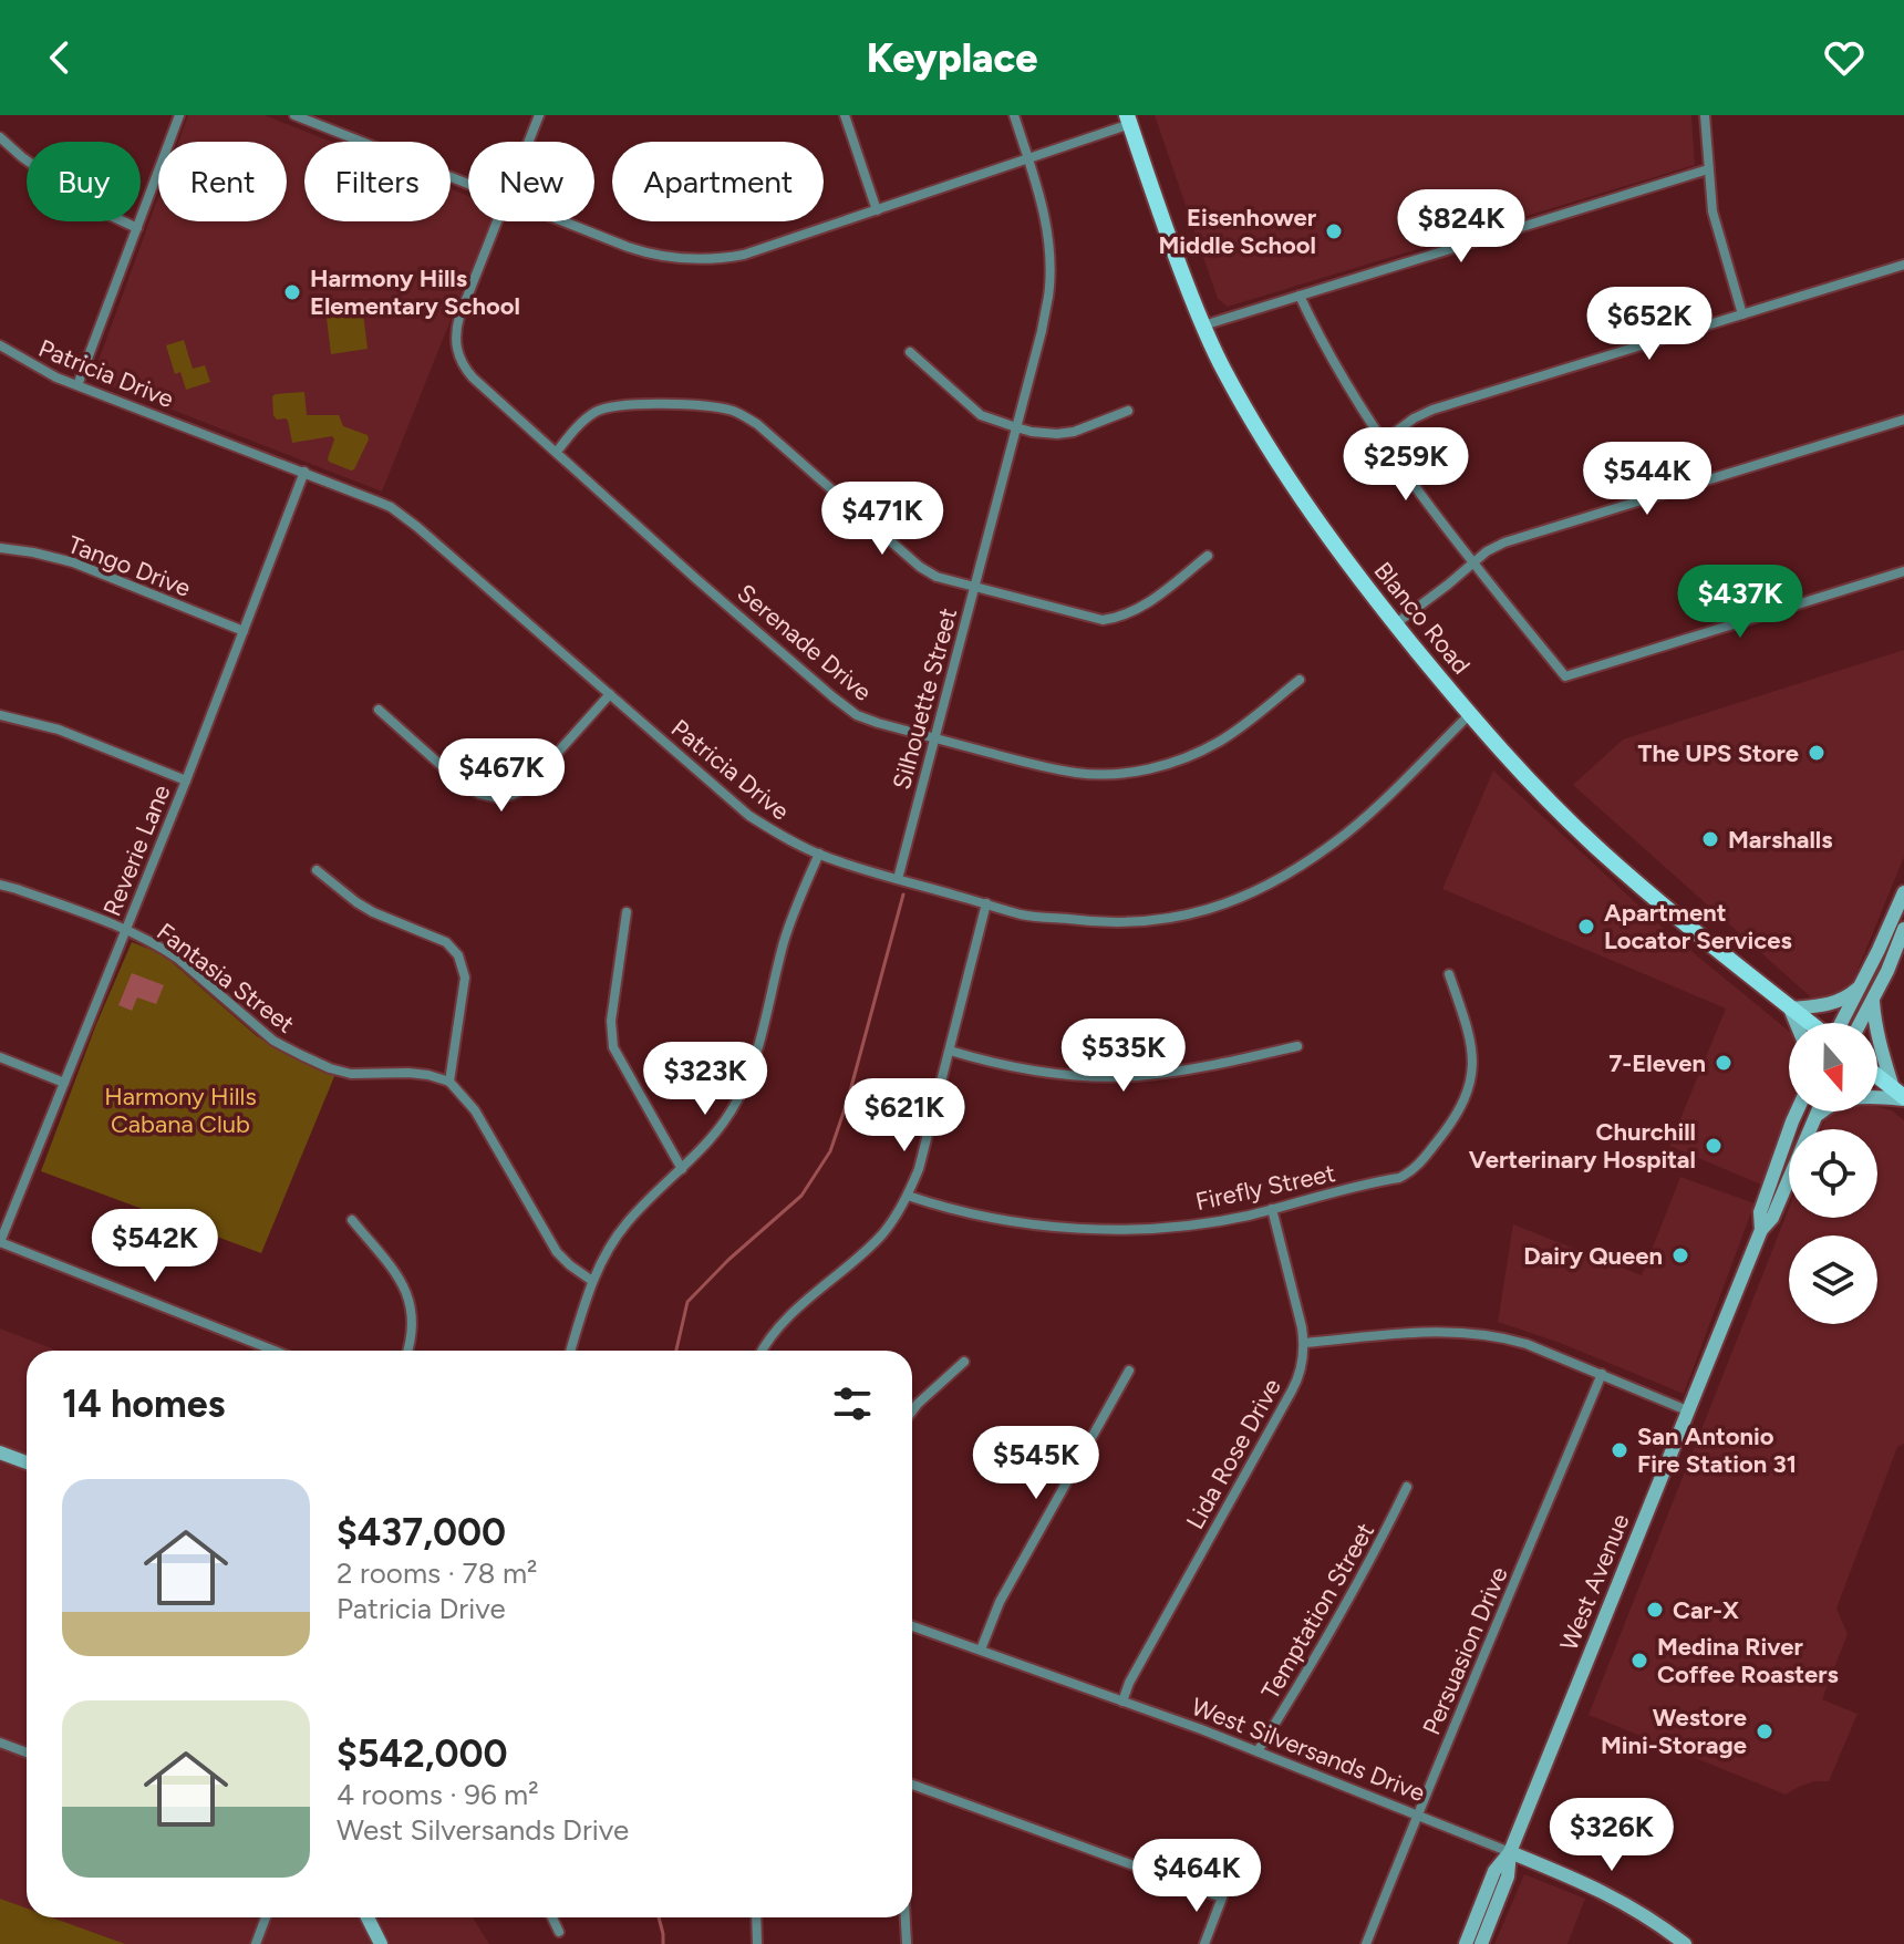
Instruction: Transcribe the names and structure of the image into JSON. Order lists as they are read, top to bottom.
{
  "streets": {
    "main road": ["Blanco Road", "West Avenue", "West Silversands Drive"],
    "street": [
      "Patricia Drive",
      "Tango Drive",
      "Serenade Drive",
      "Silhouette Street",
      "Reverie Lane",
      "Fantasia Street",
      "Firefly Street",
      "Lida Rose Drive",
      "Temptation Street",
      "Persuasion Drive"
    ]
  },
  "crossings": [
    ["Patricia Drive", "Blanco Road"],
    ["Patricia Drive", "Silhouette Street"],
    ["Patricia Drive", "Reverie Lane"],
    ["Tango Drive", "Reverie Lane"],
    ["Serenade Drive", "Silhouette Street"],
    ["Reverie Lane", "Fantasia Street"],
    ["Firefly Street", "Lida Rose Drive"],
    ["Lida Rose Drive", "West Silversands Drive"],
    ["West Avenue", "West Silversands Drive"],
    ["Temptation Street", "West Silversands Drive"],
    ["Persuasion Drive", "West Silversands Drive"]
  ],
  "parks": ["Harmony Hills Cabana Club"],
  "places": [
    "Eisenhower Middle School",
    "Harmony Hills Elementary School",
    "The UPS Store",
    "Marshalls",
    "Apartment Locator Services",
    "7-Eleven",
    "Churchill Verterinary Hospital",
    "Dairy Queen",
    "San Antonio Fire Station 31",
    "Car-X",
    "Medina River Coffee Roasters",
    "Westore Mini-Storage"
  ],
  "north": "bottom",
  "page": {
    "header": "Keyplace",
    "chip": [
      "Buy",
      "Rent",
      "Filters",
      "New",
      "Apartment"
    ],
    "price": [
      "$824K",
      "$652K",
      "$259K",
      "$544K",
      "$471K",
      "$437K",
      "$467K",
      "$535K",
      "$323K",
      "$621K",
      "$542K",
      "$545K",
      "$326K",
      "$464K"
    ],
    "heading": "14 homes",
    "list": [
      {
        "name": "$437,000",
        "note": "2 rooms · 78 m² · Patricia Drive"
      },
      {
        "name": "$542,000",
        "note": "4 rooms · 96 m² · West Silversands Drive"
      }
    ]
  }
}
